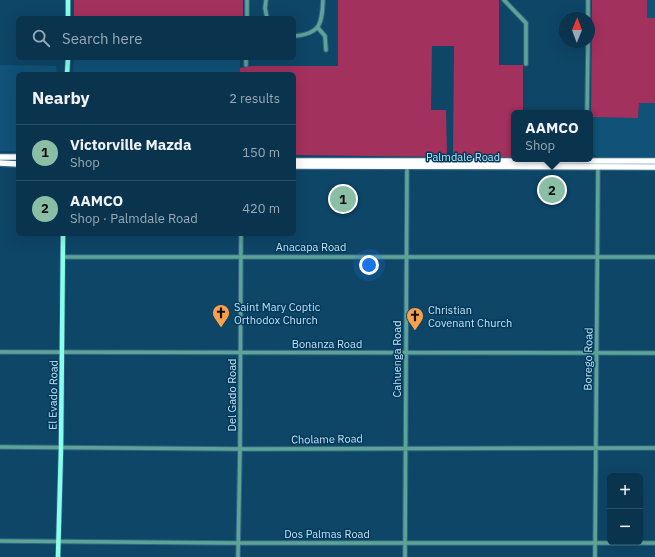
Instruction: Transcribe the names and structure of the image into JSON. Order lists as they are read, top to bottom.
{
  "streets": {
    "highway": ["Palmdale Road"],
    "main road": ["El Evado Road"],
    "street": [
      "Anacapa Road",
      "Bonanza Road",
      "Cahuenga Road",
      "Borego Road",
      "Del Gado Road",
      "Cholame Road",
      "Dos Palmas Road"
    ]
  },
  "crossings": [
    ["Palmdale Road", "Cahuenga Road"],
    ["Palmdale Road", "Borego Road"],
    ["Anacapa Road", "Cahuenga Road"],
    ["Anacapa Road", "Borego Road"],
    ["Anacapa Road", "El Evado Road"],
    ["Anacapa Road", "Del Gado Road"],
    ["Bonanza Road", "Cahuenga Road"],
    ["Bonanza Road", "Borego Road"],
    ["Bonanza Road", "El Evado Road"],
    ["Bonanza Road", "Del Gado Road"],
    ["Cahuenga Road", "Cholame Road"],
    ["Cahuenga Road", "Dos Palmas Road"],
    ["Borego Road", "Cholame Road"],
    ["Borego Road", "Dos Palmas Road"],
    ["El Evado Road", "Cholame Road"],
    ["El Evado Road", "Dos Palmas Road"],
    ["Del Gado Road", "Cholame Road"],
    ["Del Gado Road", "Dos Palmas Road"]
  ],
  "places": {
    "church": ["Saint Mary Coptic Orthodox Church", "Christian Covenant Church"]
  },
  "north": "top",
  "page": {
    "search": "Search here",
    "heading": ["Nearby", "2 results"],
    "popup": ["AAMCO", "Shop"],
    "list": [
      {
        "mark": "1",
        "name": "Victorville Mazda",
        "note": "Shop",
        "value": "150 m"
      },
      {
        "mark": "2",
        "name": "AAMCO",
        "note": "Shop · Palmdale Road",
        "value": "420 m"
      }
    ],
    "pins": ["2", "1"],
    "map_buttons": ["+", "−"]
  }
}
